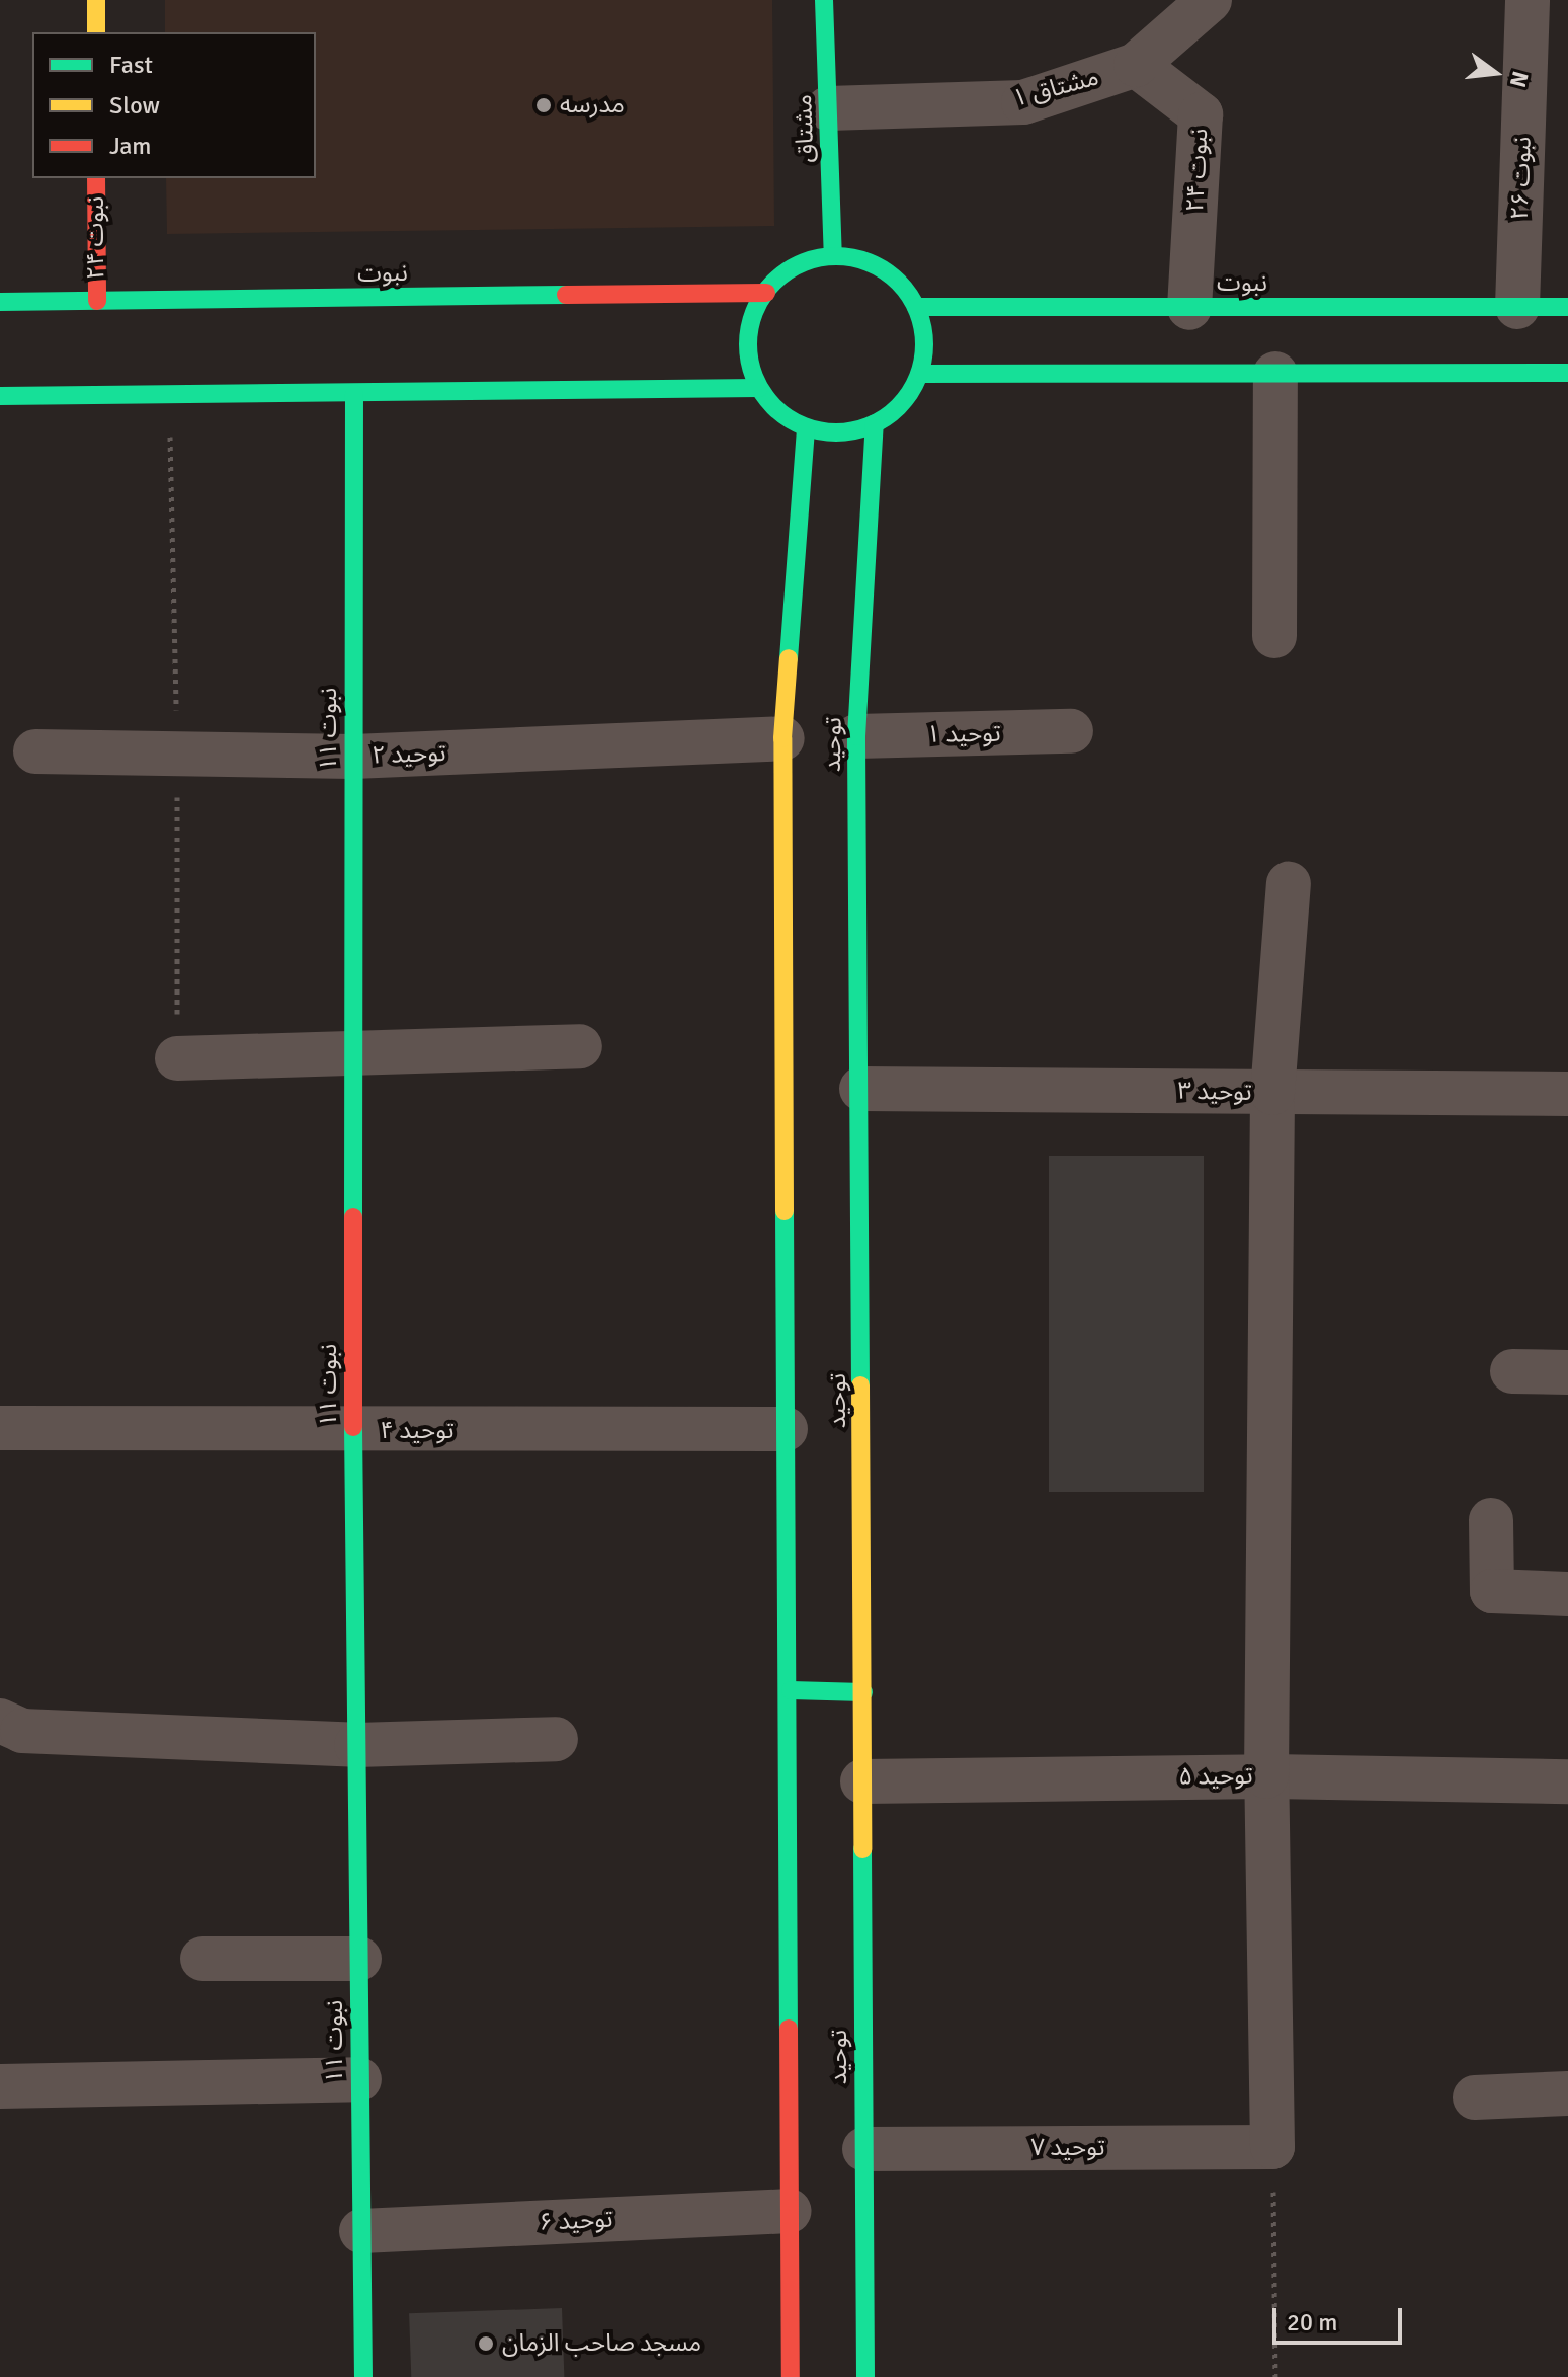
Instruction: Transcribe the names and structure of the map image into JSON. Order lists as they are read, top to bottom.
{
  "streets": {
    "street": [
      "مشتاق ۱",
      "مشتاق",
      "نبوت ۲۴",
      "نبوت ۲۶",
      "نبوت",
      "نبوت ۱۱",
      "توحید ۱",
      "توحید",
      "توحید ۲",
      "توحید ۳",
      "توحید ۴",
      "توحید ۵",
      "توحید ۷",
      "توحید ۶"
    ]
  },
  "crossings": [
    ["مشتاق ۱", "مشتاق"],
    ["مشتاق ۱", "نبوت ۲۴"],
    ["مشتاق", "نبوت"],
    ["مشتاق", "توحید"],
    ["نبوت ۲۴", "نبوت"],
    ["نبوت ۲۶", "نبوت"],
    ["نبوت", "توحید"],
    ["نبوت ۱۱", "توحید ۲"],
    ["نبوت ۱۱", "توحید ۴"],
    ["نبوت ۱۱", "توحید ۶"],
    ["توحید ۱", "توحید"],
    ["توحید", "توحید ۲"],
    ["توحید", "توحید ۳"],
    ["توحید", "توحید ۴"],
    ["توحید", "توحید ۵"],
    ["توحید", "توحید ۷"],
    ["توحید", "توحید ۶"]
  ],
  "places": ["مدرسه", "مسجد صاحب الزمان"],
  "legend": ["Fast", "Slow", "Jam"],
  "scale_bar": "20 m",
  "north": "right"
}
